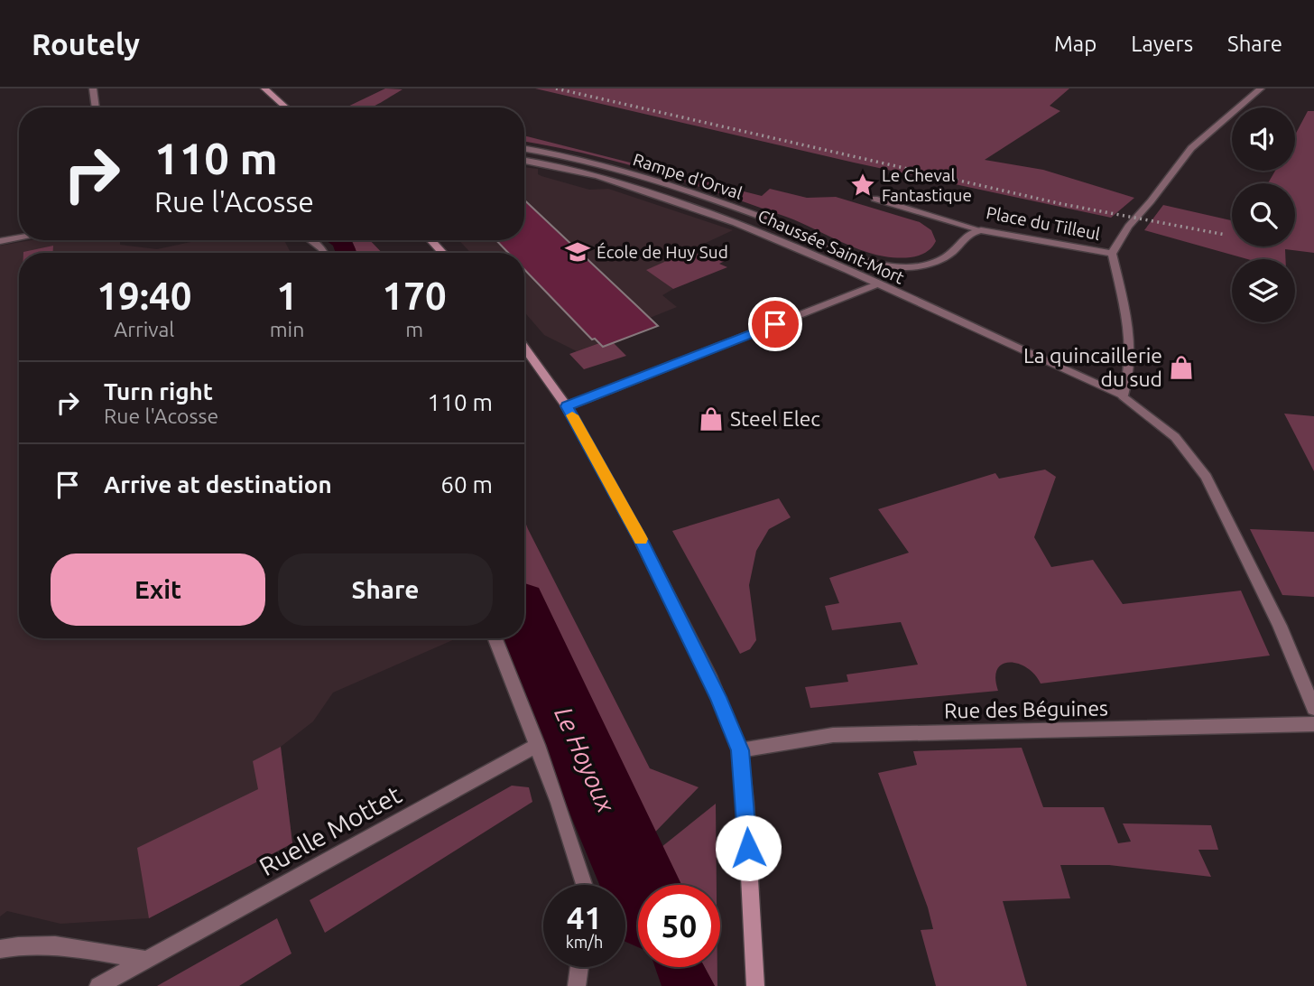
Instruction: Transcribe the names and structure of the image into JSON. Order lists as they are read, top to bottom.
{
  "streets": {
    "street": [
      "Rampe d'Orval",
      "Place du Tilleul",
      "Chaussée Saint-Mort",
      "Rue des Béguines",
      "Ruelle Mottet"
    ]
  },
  "crossings": [
    ["Rampe d'Orval", "Place du Tilleul"],
    ["Place du Tilleul", "Chaussée Saint-Mort"]
  ],
  "water": ["Le Hoyoux"],
  "places": {
    "place": ["Le Cheval Fantastique"],
    "school or university": ["École de Huy Sud"],
    "shop": ["La quincaillerie du sud", "Steel Elec"]
  },
  "page": {
    "header": "Routely",
    "nav": ["Map", "Layers", "Share"],
    "turn": ["110 m", "Rue l'Acosse"],
    "eta": [
      "19:40",
      "Arrival",
      "1",
      "min",
      "170",
      "m"
    ],
    "list": [
      {
        "name": "Turn right",
        "note": "Rue l'Acosse",
        "value": "110 m"
      },
      {
        "name": "Arrive at destination",
        "value": "60 m"
      }
    ],
    "buttons": ["Exit", "Share"],
    "speed": "41 km/h",
    "limit": "50"
  }
}
